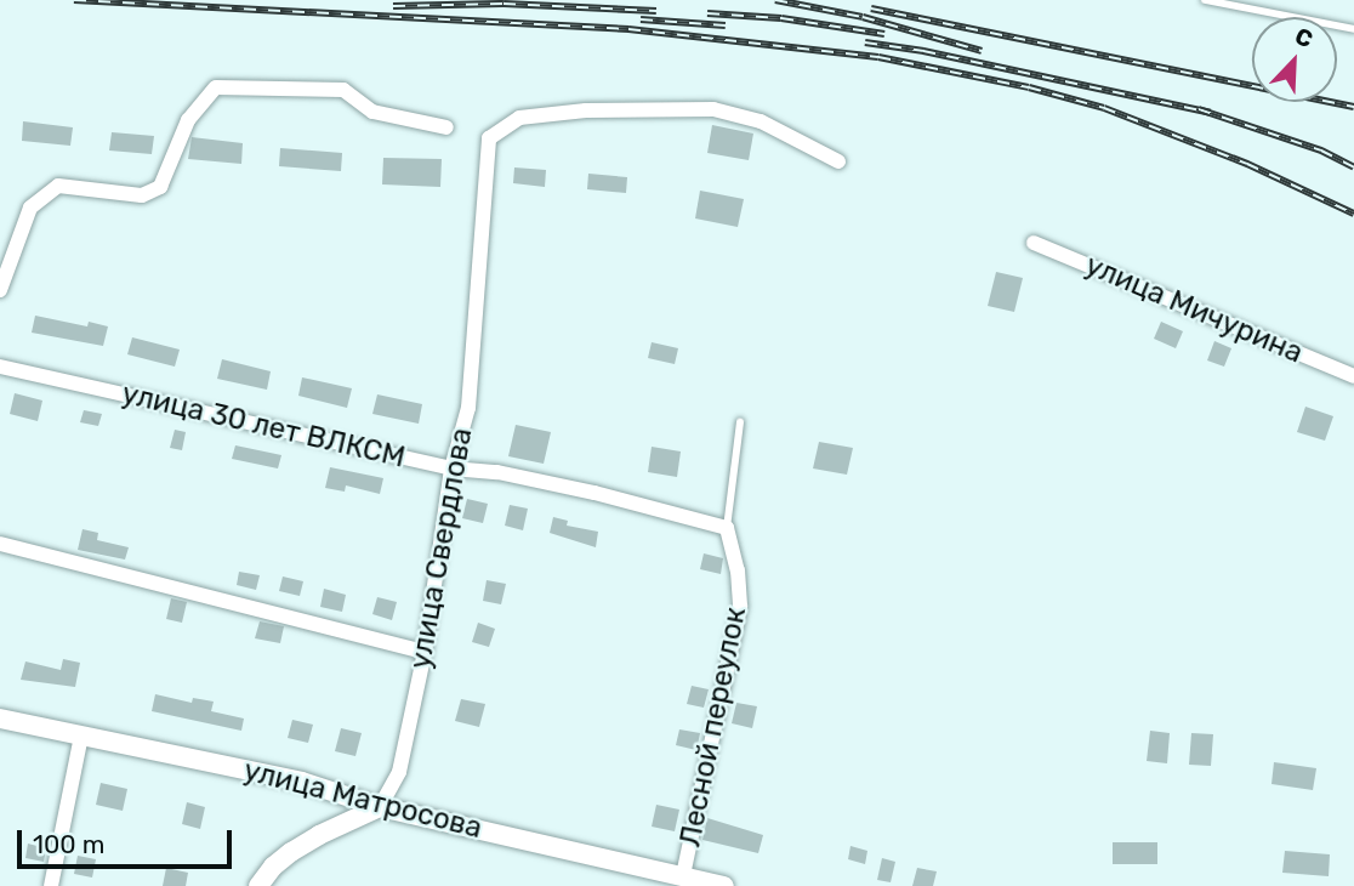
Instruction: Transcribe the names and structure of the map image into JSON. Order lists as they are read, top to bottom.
{
  "streets": {
    "street": [
      "улица Мичурина",
      "улица 30 лет ВЛКСМ",
      "улица Свердлова",
      "Лесной переулок",
      "улица Матросова"
    ]
  },
  "crossings": [
    ["улица 30 лет ВЛКСМ", "улица Свердлова"],
    ["улица 30 лет ВЛКСМ", "Лесной переулок"],
    ["улица Свердлова", "улица Матросова"],
    ["Лесной переулок", "улица Матросова"]
  ],
  "scale_bar": "100 m",
  "north": "top right"
}
